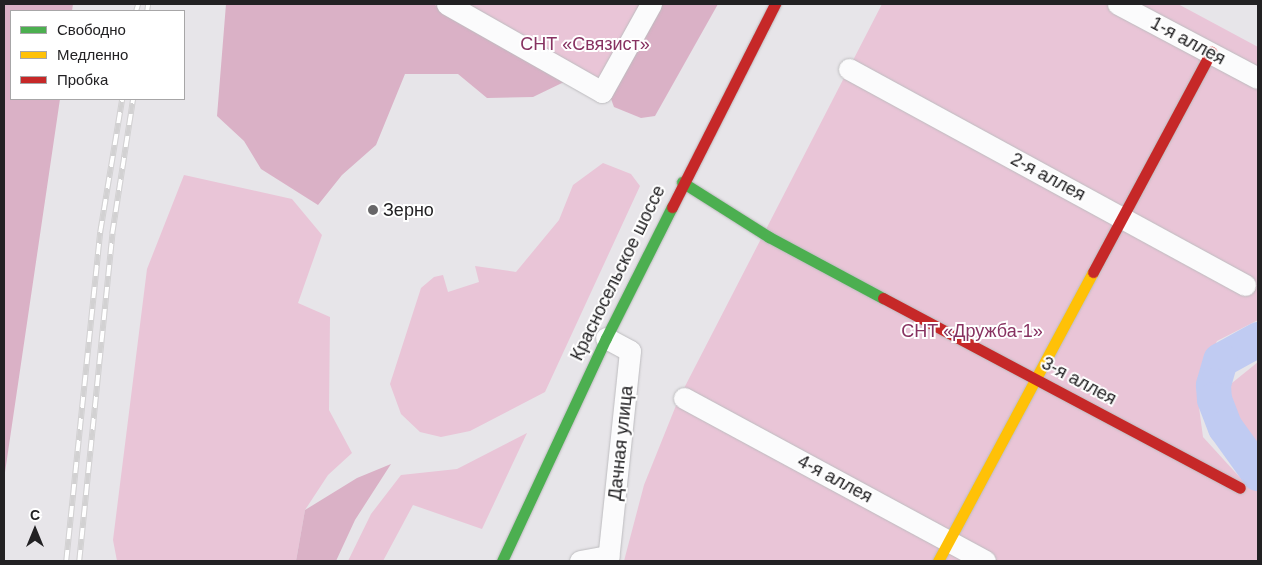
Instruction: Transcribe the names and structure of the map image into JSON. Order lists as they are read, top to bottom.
{
  "streets": {
    "main road": ["Красносельское шоссе", "3-я аллея"],
    "street": [
      "1-я аллея",
      "2-я аллея",
      "Дачная улица",
      "4-я аллея"
    ]
  },
  "crossings": [
    ["Красносельское шоссе", "3-я аллея"],
    ["Красносельское шоссе", "Дачная улица"]
  ],
  "parks": ["СНТ «Связист»", "СНТ «Дружба-1»"],
  "places": ["Зерно"],
  "legend": ["Свободно", "Медленно", "Пробка"],
  "north": "top"
}
